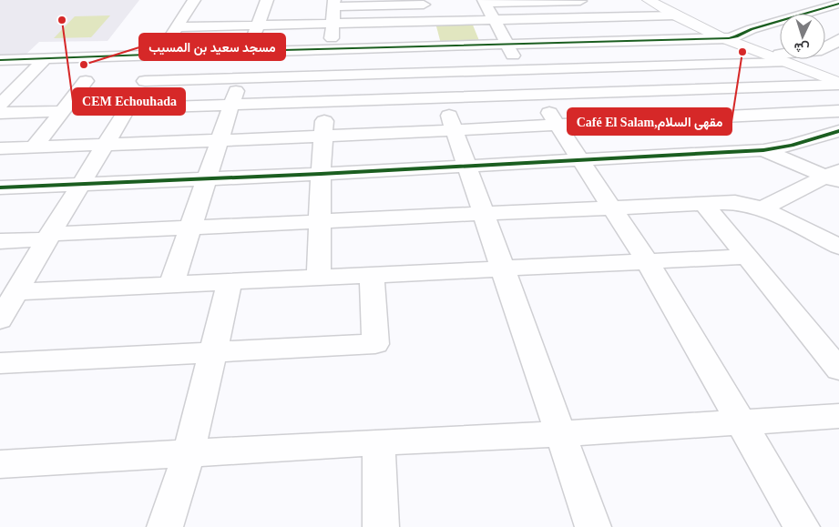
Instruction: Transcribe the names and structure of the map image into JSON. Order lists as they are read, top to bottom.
{
  "places": ["CEM Echouhada", "Café El Salam,مقهى السلام", "مسجد سعيد بن المسيب"],
  "north": "bottom"
}
